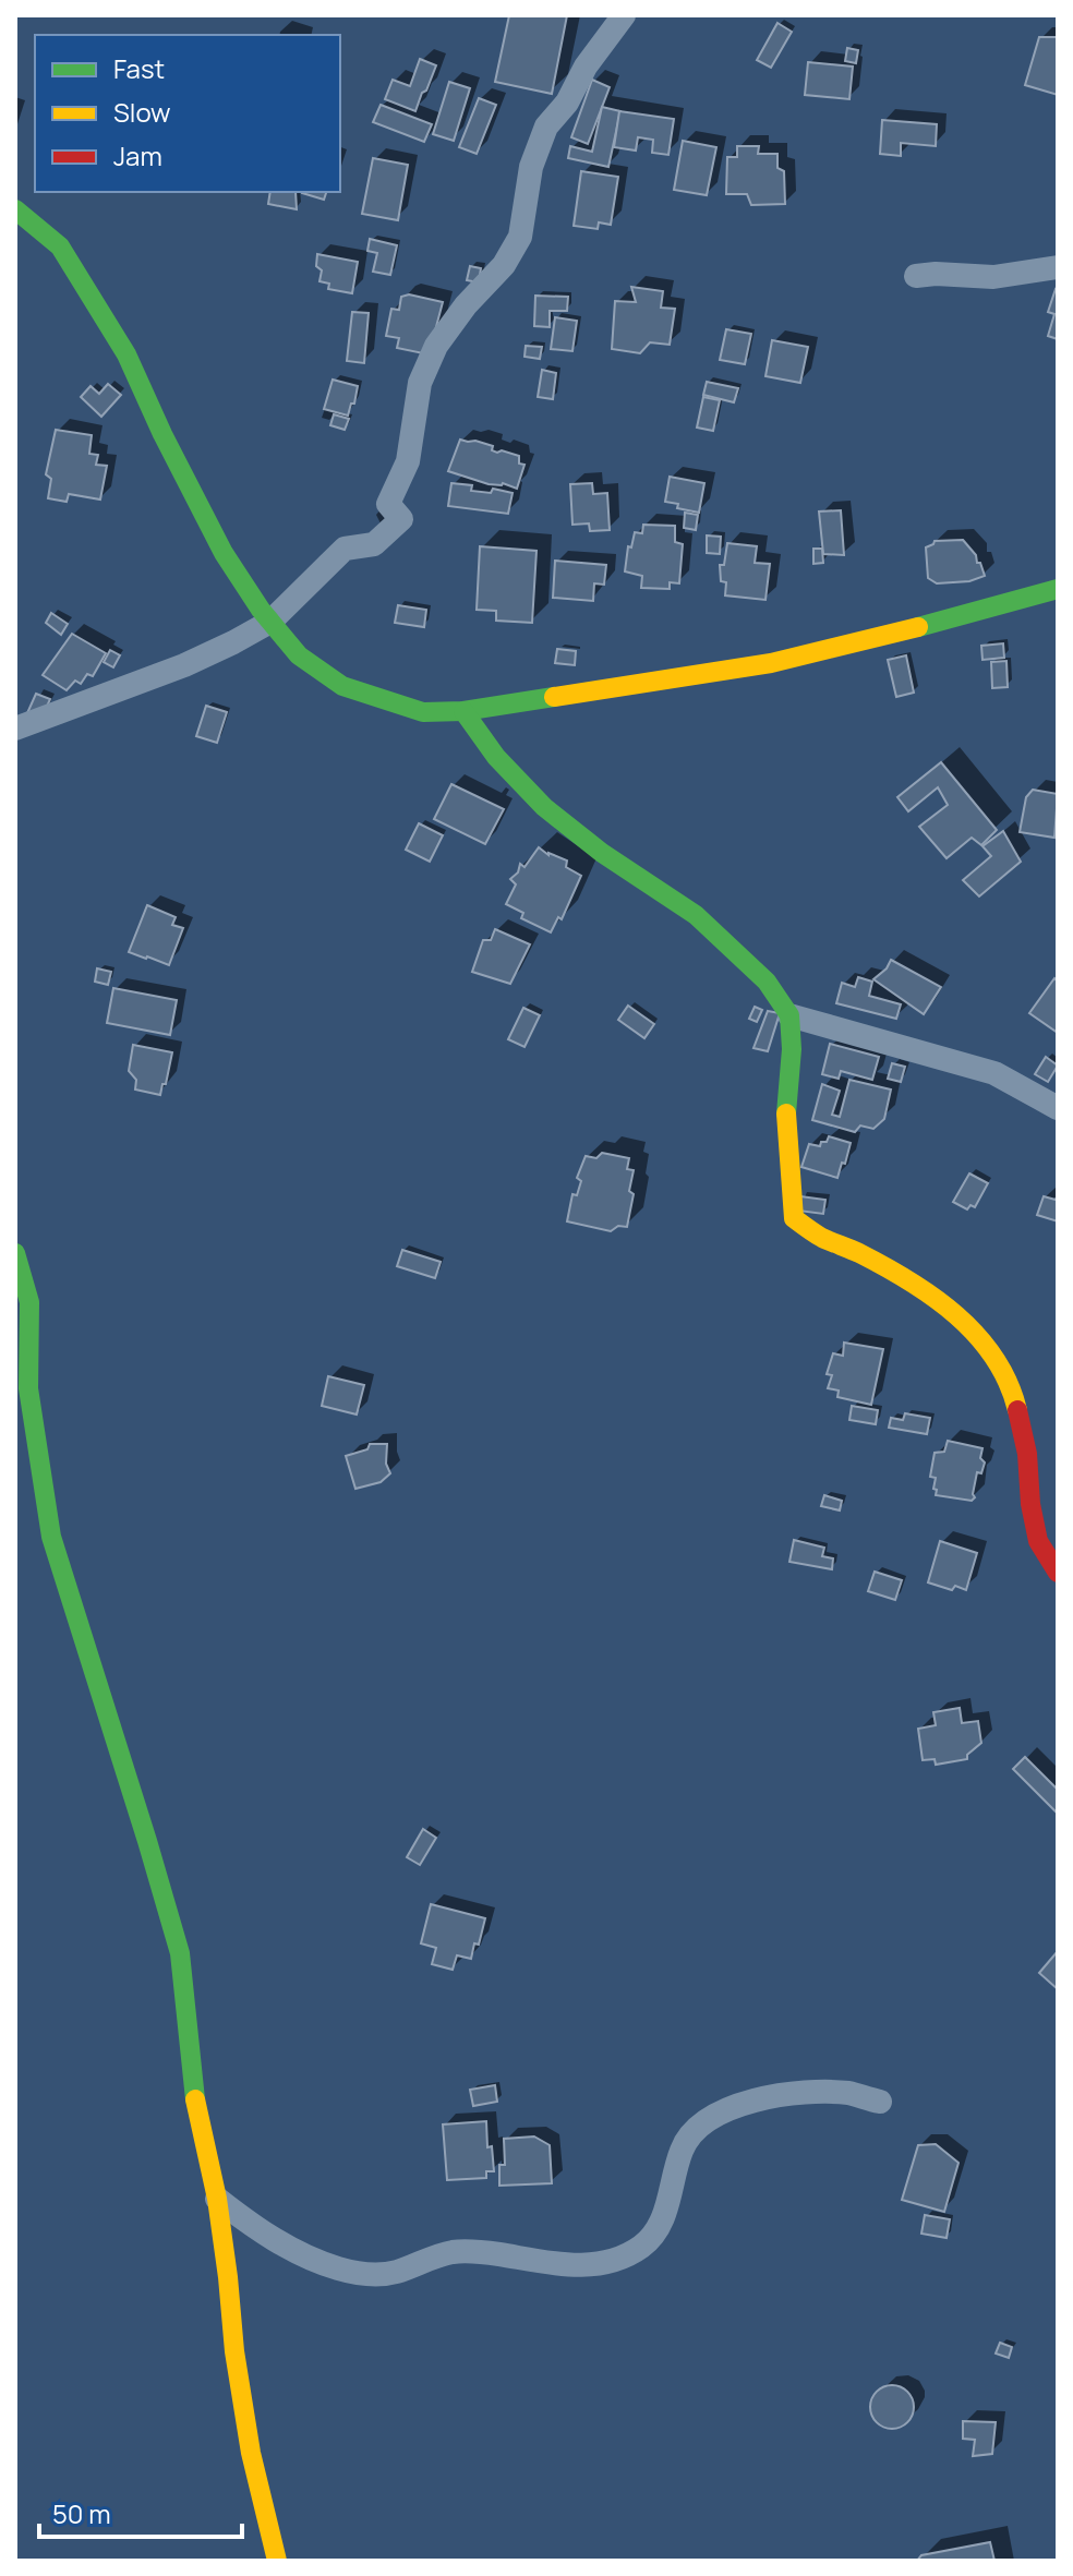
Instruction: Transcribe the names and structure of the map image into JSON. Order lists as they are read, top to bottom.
{
  "legend": ["Fast", "Slow", "Jam"],
  "scale_bar": "50 m"
}
